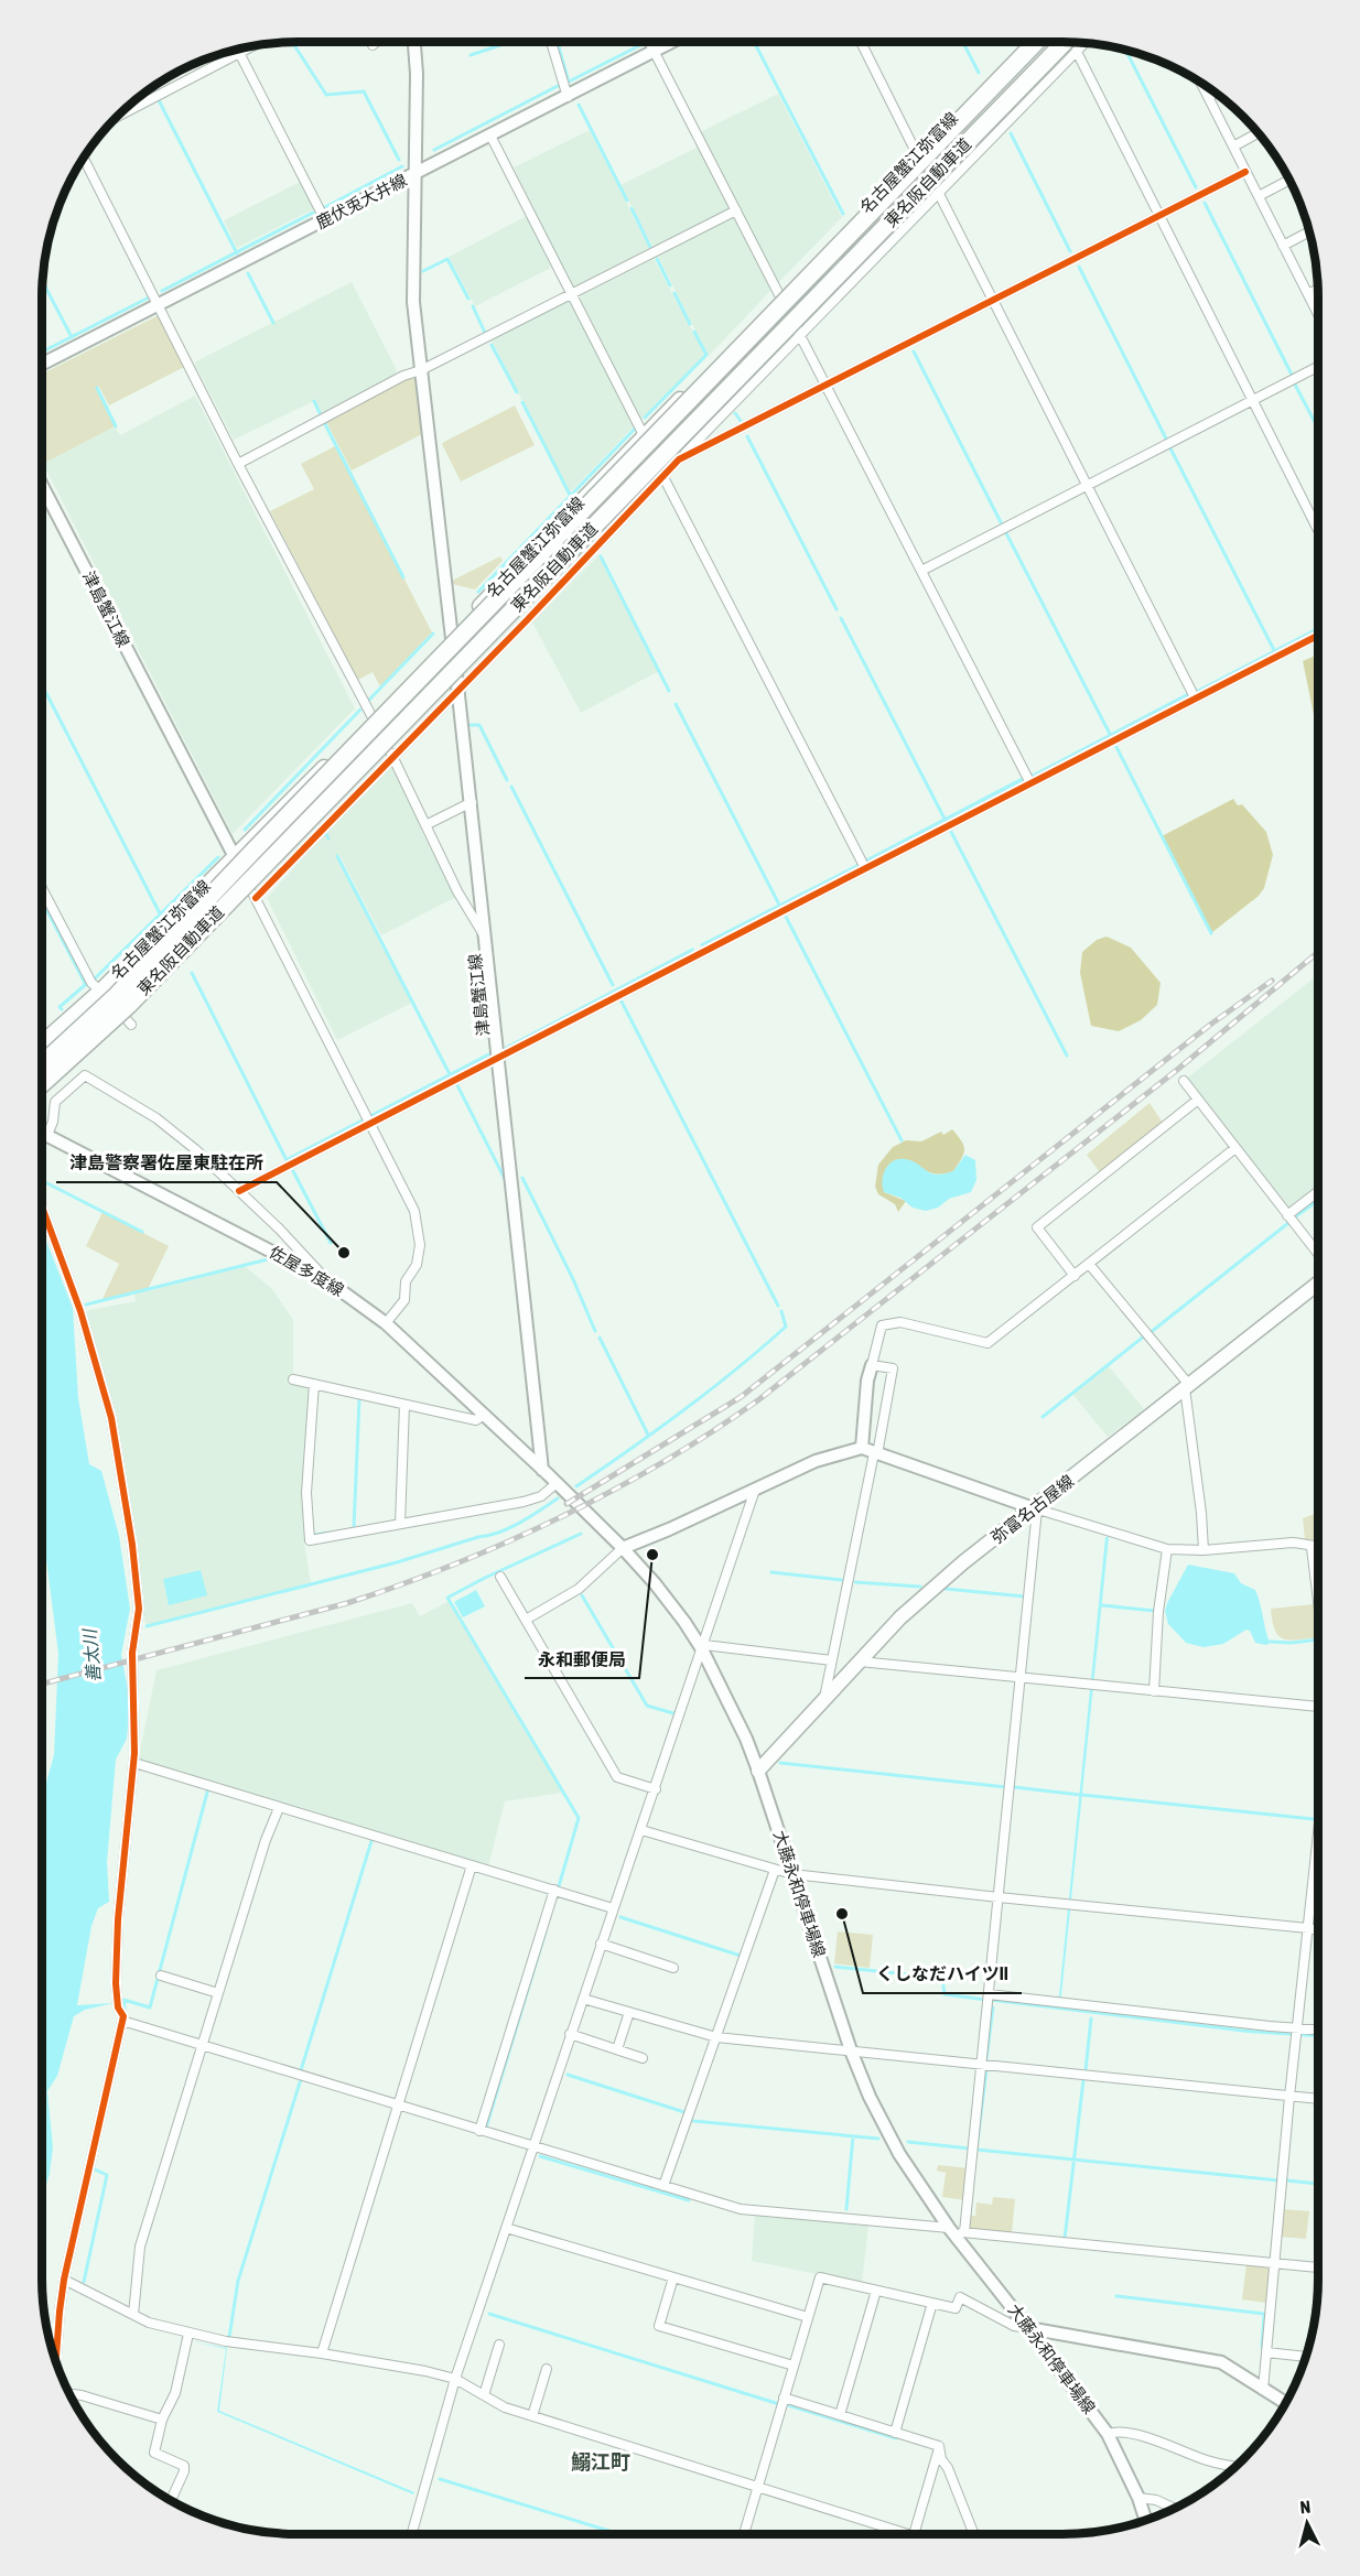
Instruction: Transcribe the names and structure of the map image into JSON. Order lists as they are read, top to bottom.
{
  "streets": {
    "highway": ["東名阪自動車道"],
    "main road": [
      "名古屋蟹江弥富線",
      "鹿伏兎大井線",
      "津島蟹江線",
      "佐屋多度線",
      "弥富名古屋線",
      "大藤永和停車場線"
    ]
  },
  "crossings": [
    ["名古屋蟹江弥富線", "津島蟹江線"],
    ["鹿伏兎大井線", "津島蟹江線"],
    ["津島蟹江線", "佐屋多度線"],
    ["弥富名古屋線", "大藤永和停車場線"]
  ],
  "districts": ["鰯江町"],
  "water": ["善太川"],
  "places": ["津島警察署佐屋東駐在所", "永和郵便局", "くしなだハイツII"],
  "north": "top"
}
